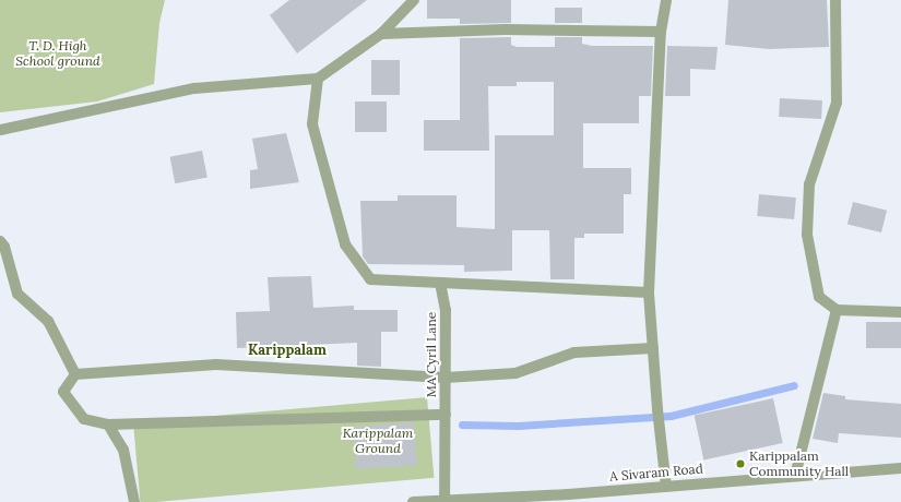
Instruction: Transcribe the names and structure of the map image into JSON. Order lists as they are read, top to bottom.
{
  "streets": {
    "street": ["MA Cyril Lane", "A Sivaram Road"]
  },
  "crossings": [
    ["MA Cyril Lane", "A Sivaram Road"]
  ],
  "districts": ["Karippalam"],
  "parks": ["T. D. High School ground", "Karippalam Ground"],
  "places": ["Karippalam Community Hall"]
}
